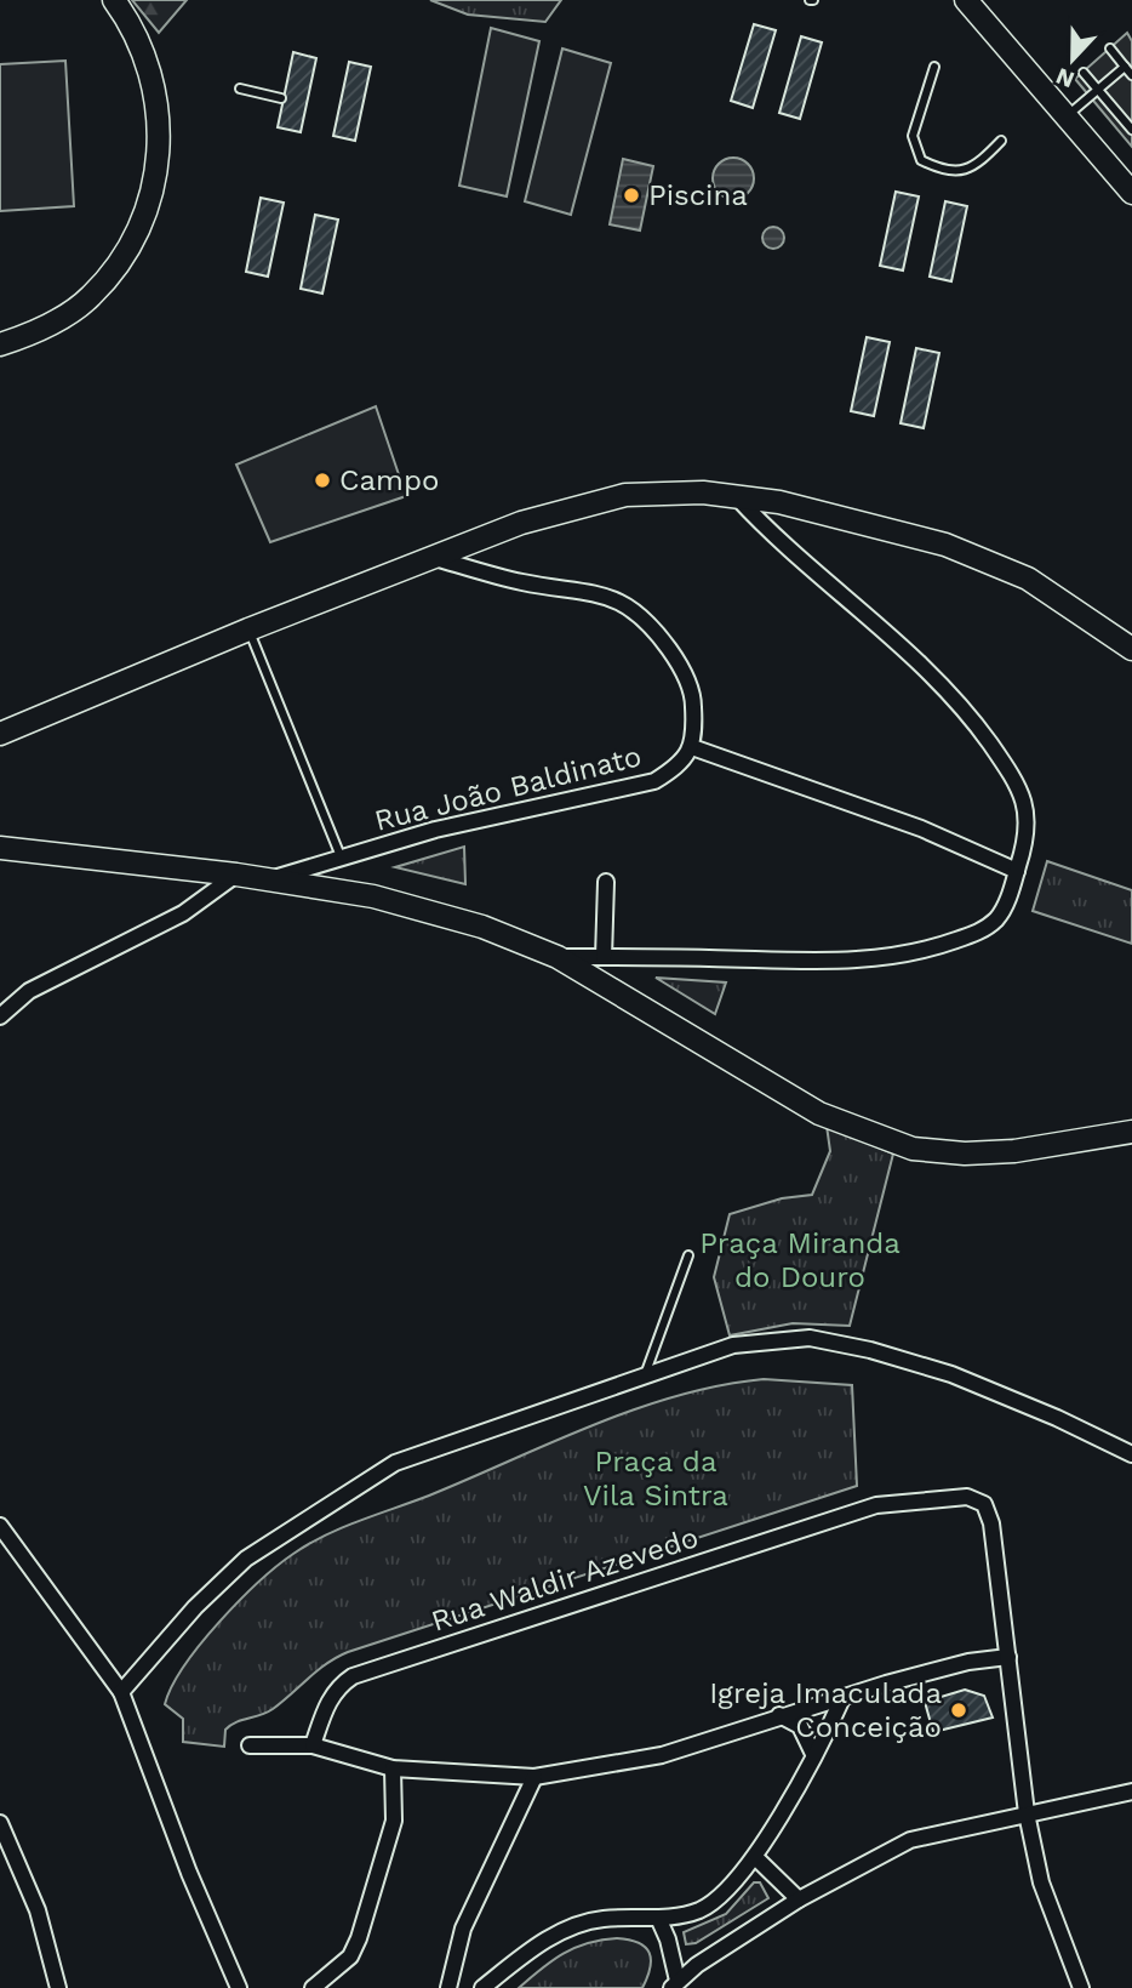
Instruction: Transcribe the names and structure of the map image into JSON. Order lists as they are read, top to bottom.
{
  "streets": {
    "street": ["Rua João Baldinato", "Rua Waldir Azevedo"]
  },
  "parks": ["Praça Miranda do Douro", "Praça da Vila Sintra"],
  "places": ["Piscina", "Campo", "Igreja Imaculada Conceição"],
  "north": "bottom"
}
